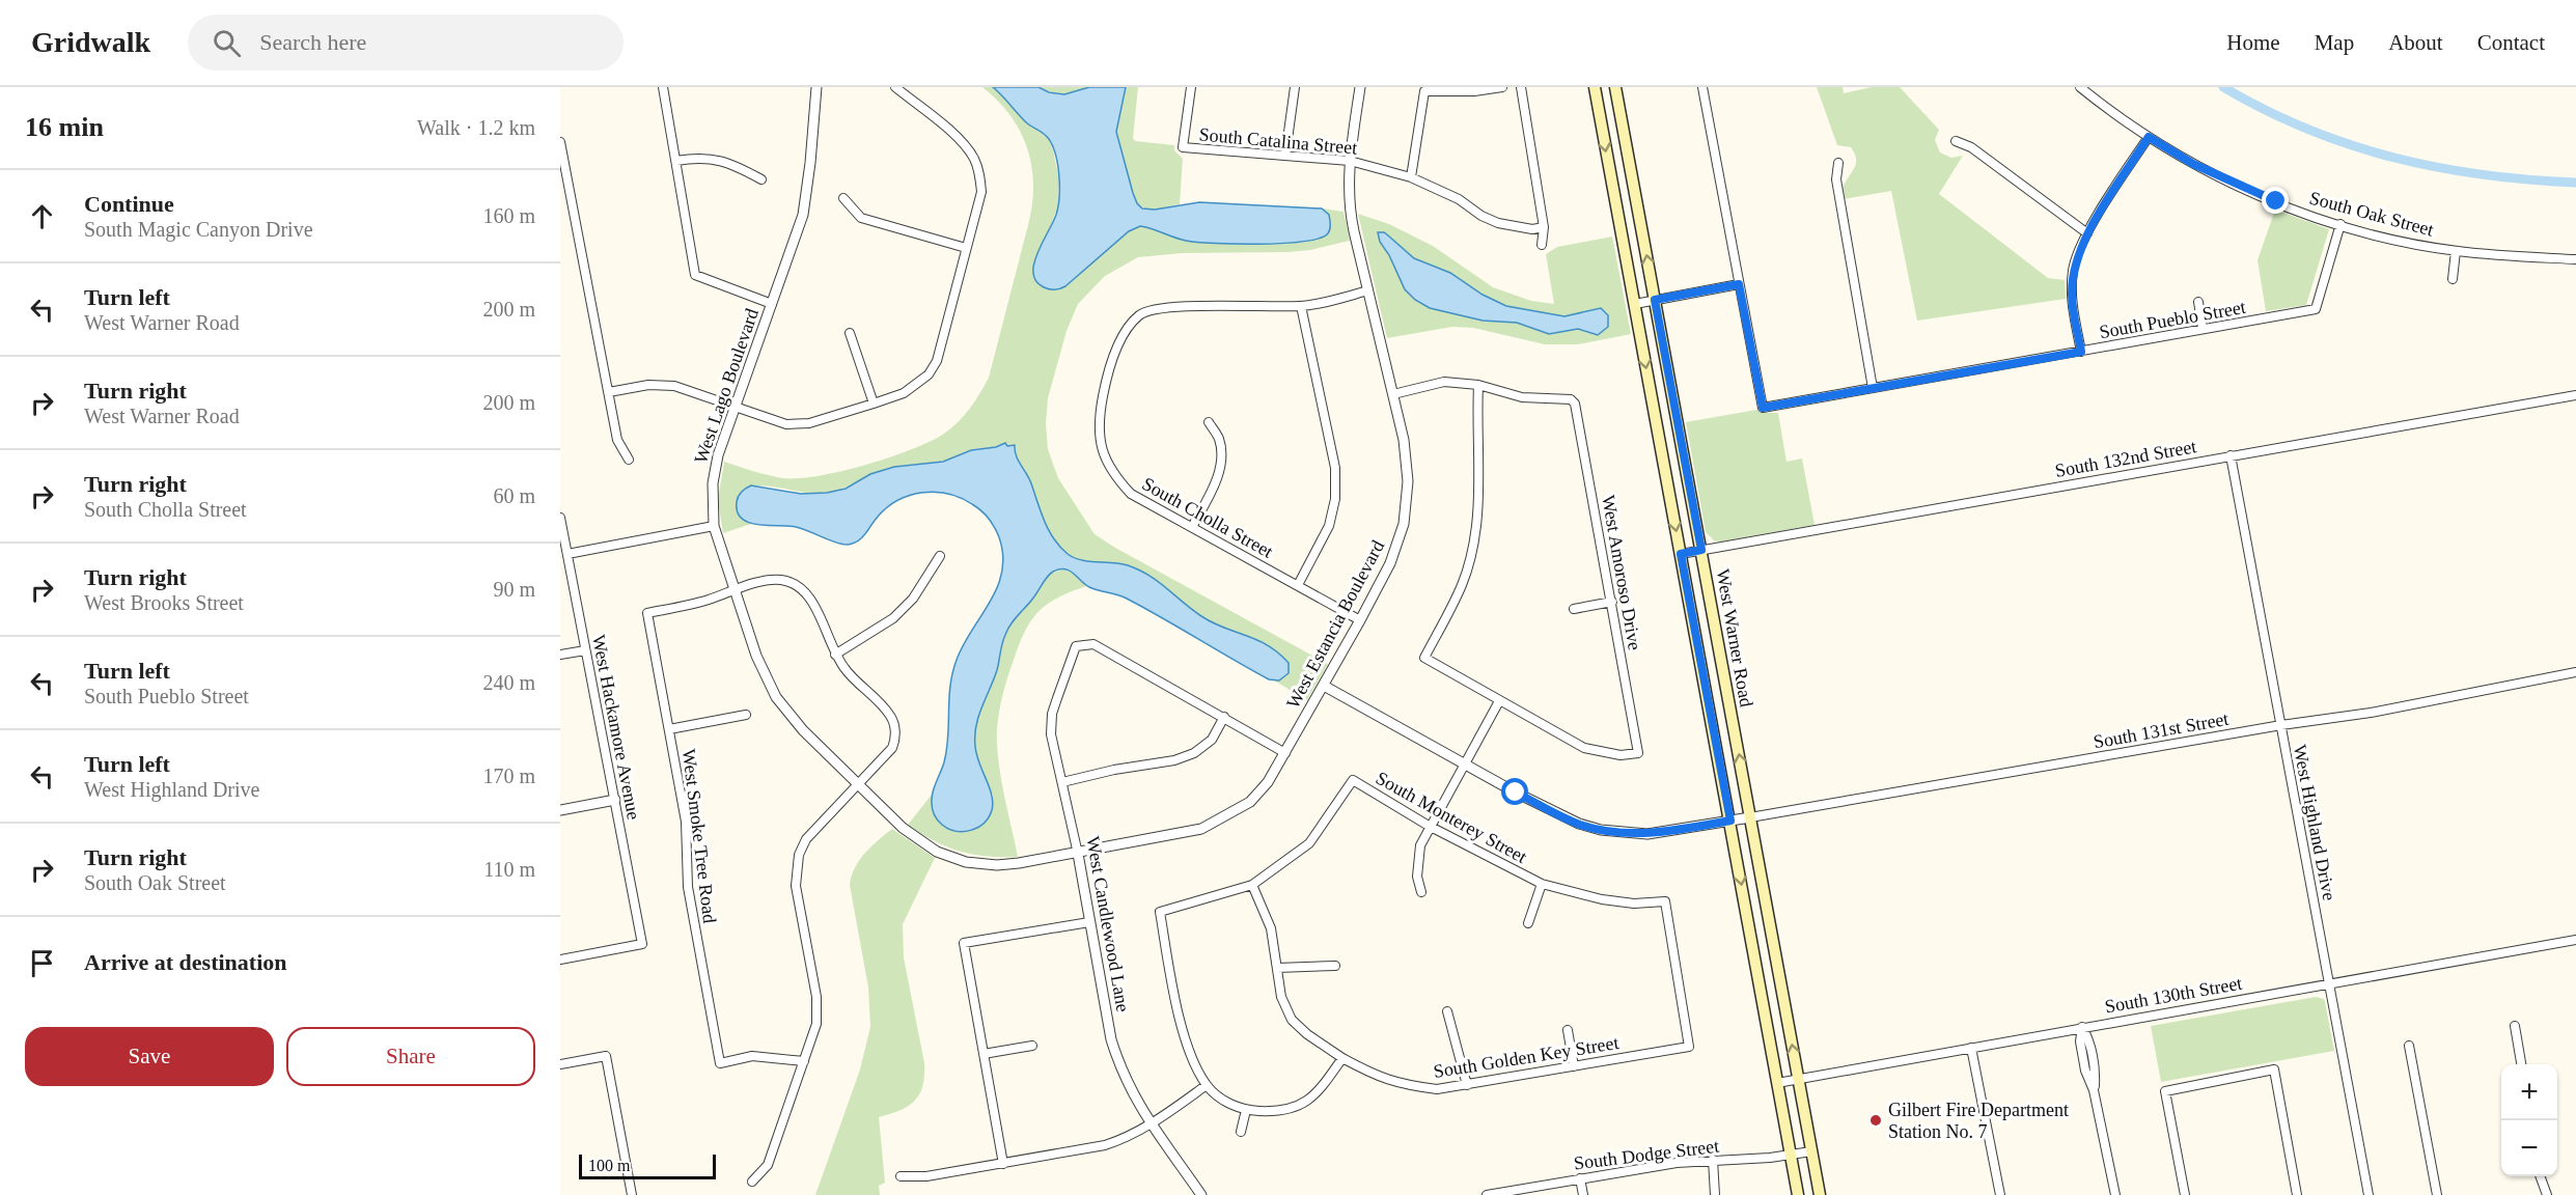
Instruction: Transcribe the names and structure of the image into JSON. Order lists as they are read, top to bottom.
{
  "streets": {
    "main road": ["West Warner Road"],
    "street": [
      "South Catalina Street",
      "South Oak Street",
      "South Pueblo Street",
      "West Lago Boulevard",
      "South 132nd Street",
      "South Cholla Street",
      "West Amoroso Drive",
      "West Estancia Boulevard",
      "West Hackamore Avenue",
      "South 131st Street",
      "South Monterey Street",
      "West Highland Drive",
      "West Smoke Tree Road",
      "West Candlewood Lane",
      "South 130th Street",
      "South Golden Key Street",
      "South Dodge Street"
    ]
  },
  "crossings": [
    ["South Catalina Street", "West Estancia Boulevard"],
    ["South Oak Street", "South Pueblo Street"],
    ["West Lago Boulevard", "West Estancia Boulevard"],
    ["West Lago Boulevard", "West Smoke Tree Road"],
    ["West Lago Boulevard", "West Candlewood Lane"],
    ["South 132nd Street", "West Warner Road"],
    ["South 132nd Street", "West Highland Drive"],
    ["South Cholla Street", "West Estancia Boulevard"],
    ["West Estancia Boulevard", "West Candlewood Lane"],
    ["West Warner Road", "South 131st Street"],
    ["West Warner Road", "South 130th Street"],
    ["West Warner Road", "South Dodge Street"],
    ["South 131st Street", "West Highland Drive"],
    ["South Monterey Street", "South Golden Key Street"],
    ["West Highland Drive", "South 130th Street"]
  ],
  "places": ["Gilbert Fire Department Station No. 7"],
  "scale_bar": "100 m",
  "page": {
    "header": "Gridwalk",
    "search": "Search here",
    "nav": [
      "Home",
      "Map",
      "About",
      "Contact"
    ],
    "heading": ["16 min", "Walk · 1.2 km"],
    "list": [
      ["Continue", "South Magic Canyon Drive", "160 m"],
      ["Turn left", "West Warner Road", "200 m"],
      ["Turn right", "West Warner Road", "200 m"],
      ["Turn right", "South Cholla Street", "60 m"],
      ["Turn right", "West Brooks Street", "90 m"],
      ["Turn left", "South Pueblo Street", "240 m"],
      ["Turn left", "West Highland Drive", "170 m"],
      ["Turn right", "South Oak Street", "110 m"],
      "Arrive at destination"
    ],
    "buttons": ["Save", "Share"],
    "map_buttons": ["+", "−"],
    "scale": "100 m"
  }
}
